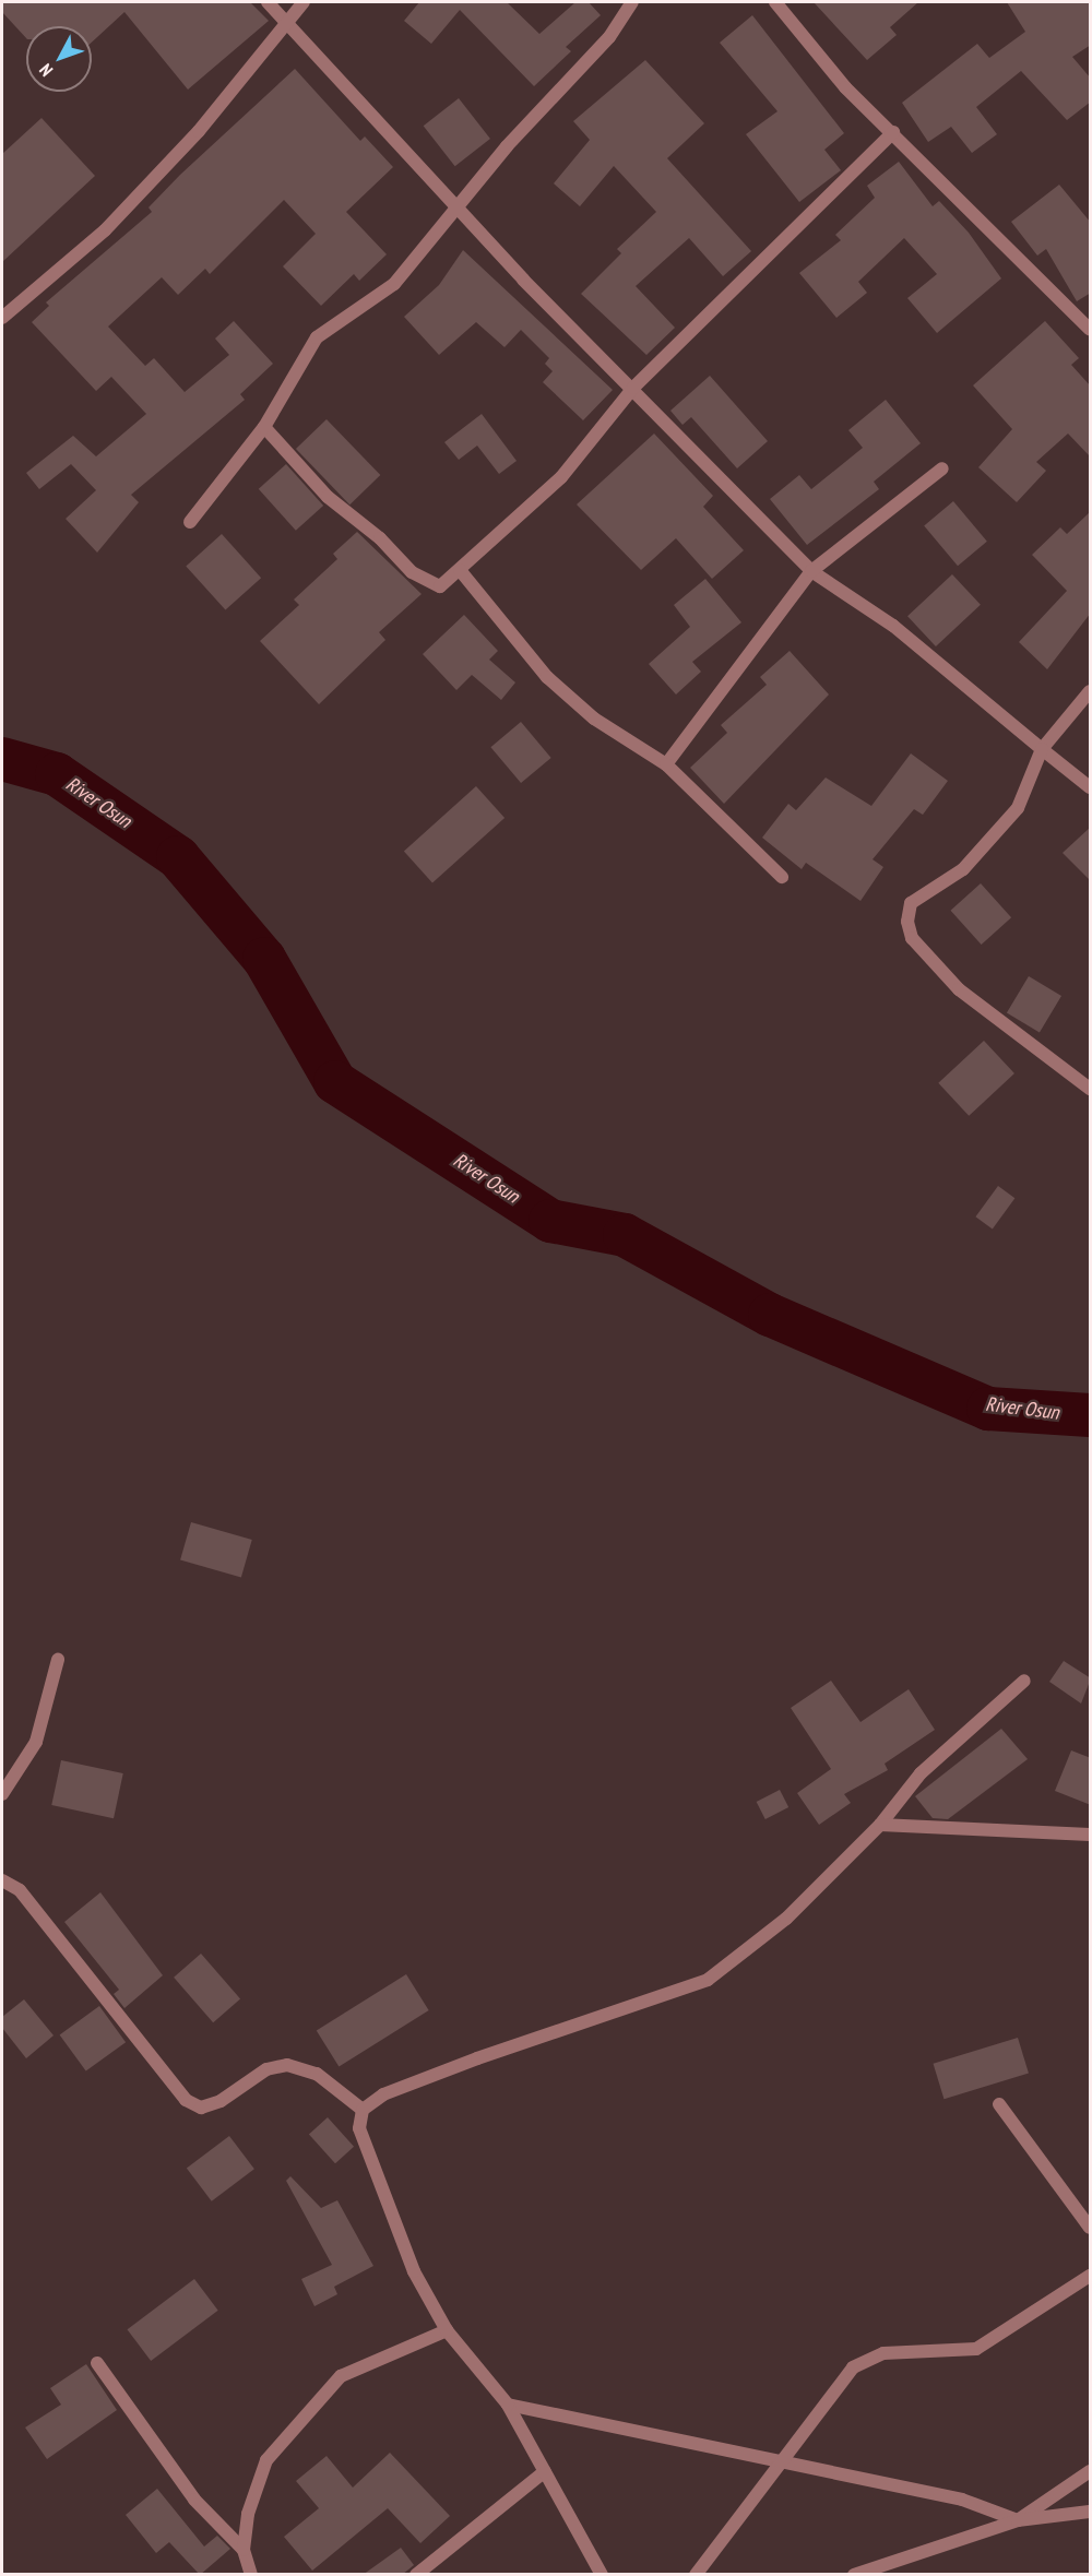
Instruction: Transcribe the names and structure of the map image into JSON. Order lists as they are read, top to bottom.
{
  "water": ["River Osun"],
  "north": "bottom left"
}
